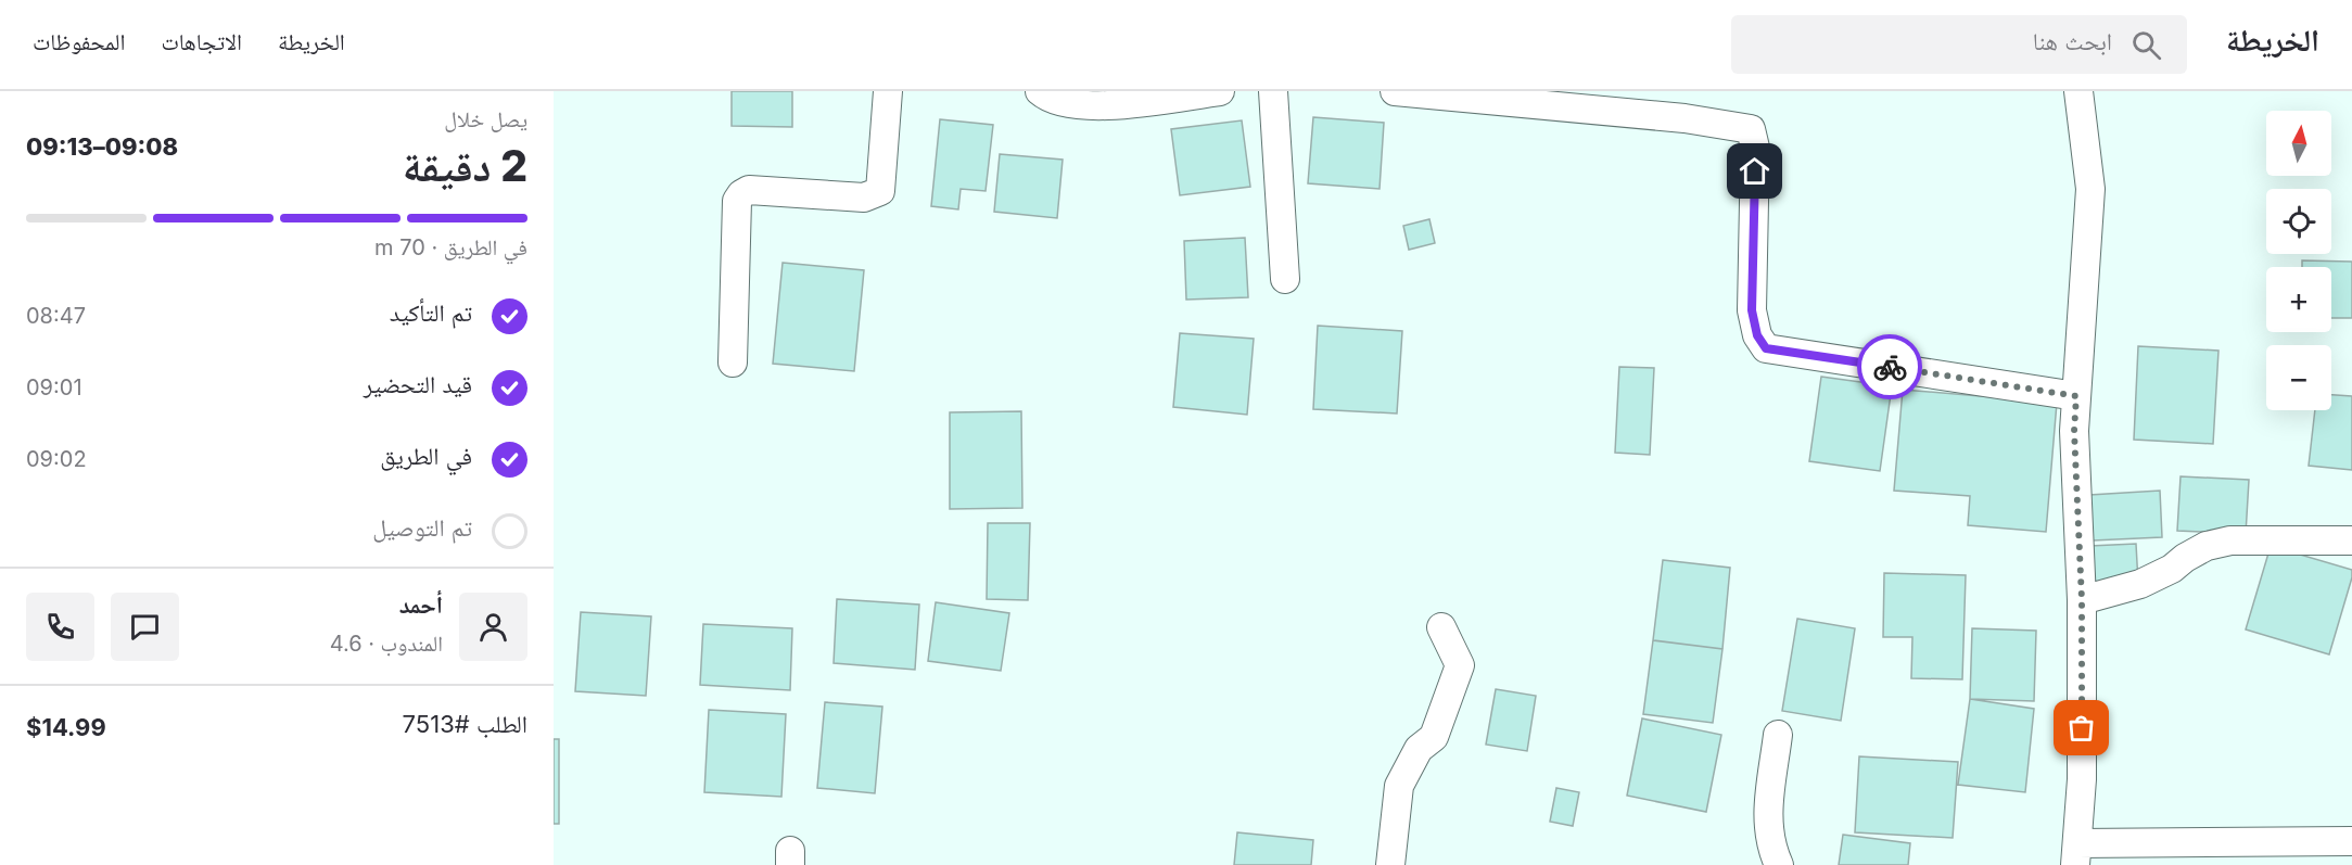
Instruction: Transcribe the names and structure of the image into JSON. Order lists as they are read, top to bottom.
{
  "north": "top",
  "page": {
    "header": "الخريطة",
    "search": "ابحث هنا",
    "nav": ["الخريطة", "الاتجاهات", "المحفوظات"],
    "heading": ["2 دقيقة", "يصل خلال", "09:08–09:13"],
    "panel": [
      "أحمد",
      "المندوب · 4.6",
      "الطلب #7513",
      "$14.99"
    ],
    "map_buttons": ["+", "−"],
    "bar": "في الطريق · 70 m",
    "list": [
      ["تم التأكيد", "08:47"],
      ["قيد التحضير", "09:01"],
      ["في الطريق", "09:02"],
      "تم التوصيل"
    ]
  }
}
